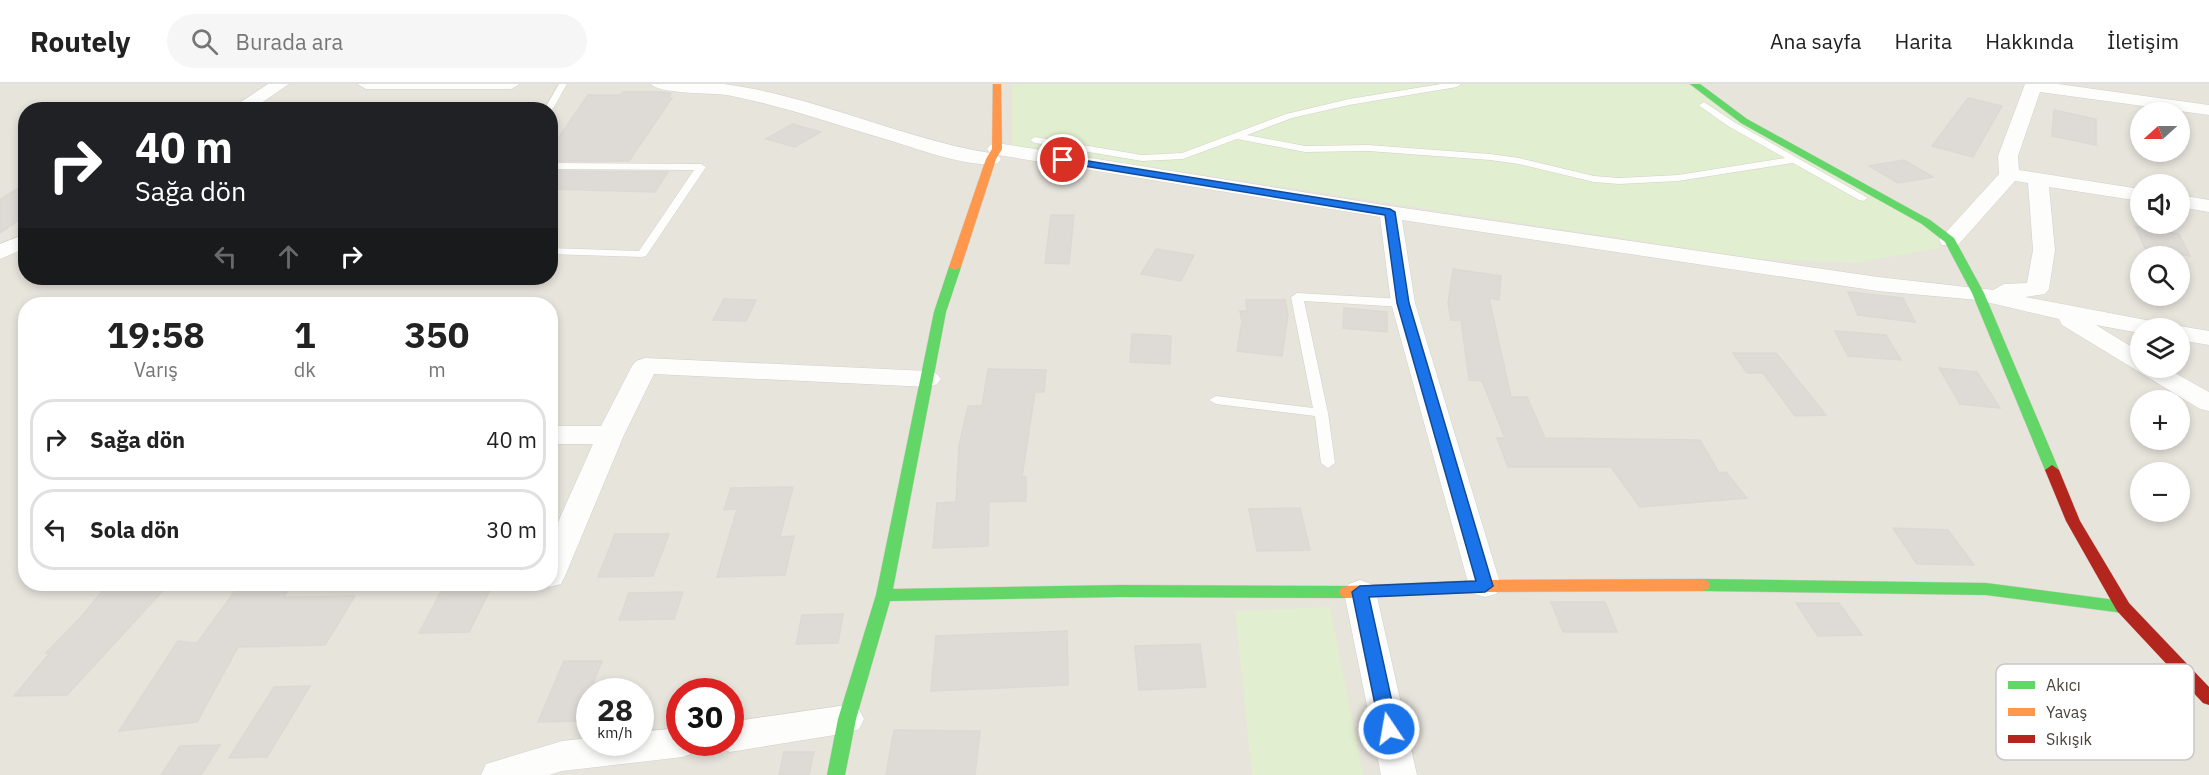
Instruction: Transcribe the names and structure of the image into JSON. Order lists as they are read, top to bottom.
{
  "legend": ["Akıcı", "Yavaş", "Sıkışık"],
  "north": "left",
  "page": {
    "header": "Routely",
    "search": "Burada ara",
    "nav": [
      "Ana sayfa",
      "Harita",
      "Hakkında",
      "İletişim"
    ],
    "map_buttons": ["+", "−"],
    "turn": ["40 m", "Sağa dön"],
    "eta": [
      "19:58",
      "Varış",
      "1",
      "dk",
      "350",
      "m"
    ],
    "list": [
      {
        "name": "Sağa dön",
        "value": "40 m"
      },
      {
        "name": "Sola dön",
        "value": "30 m"
      }
    ],
    "speed": "28 km/h",
    "limit": "30"
  }
}
